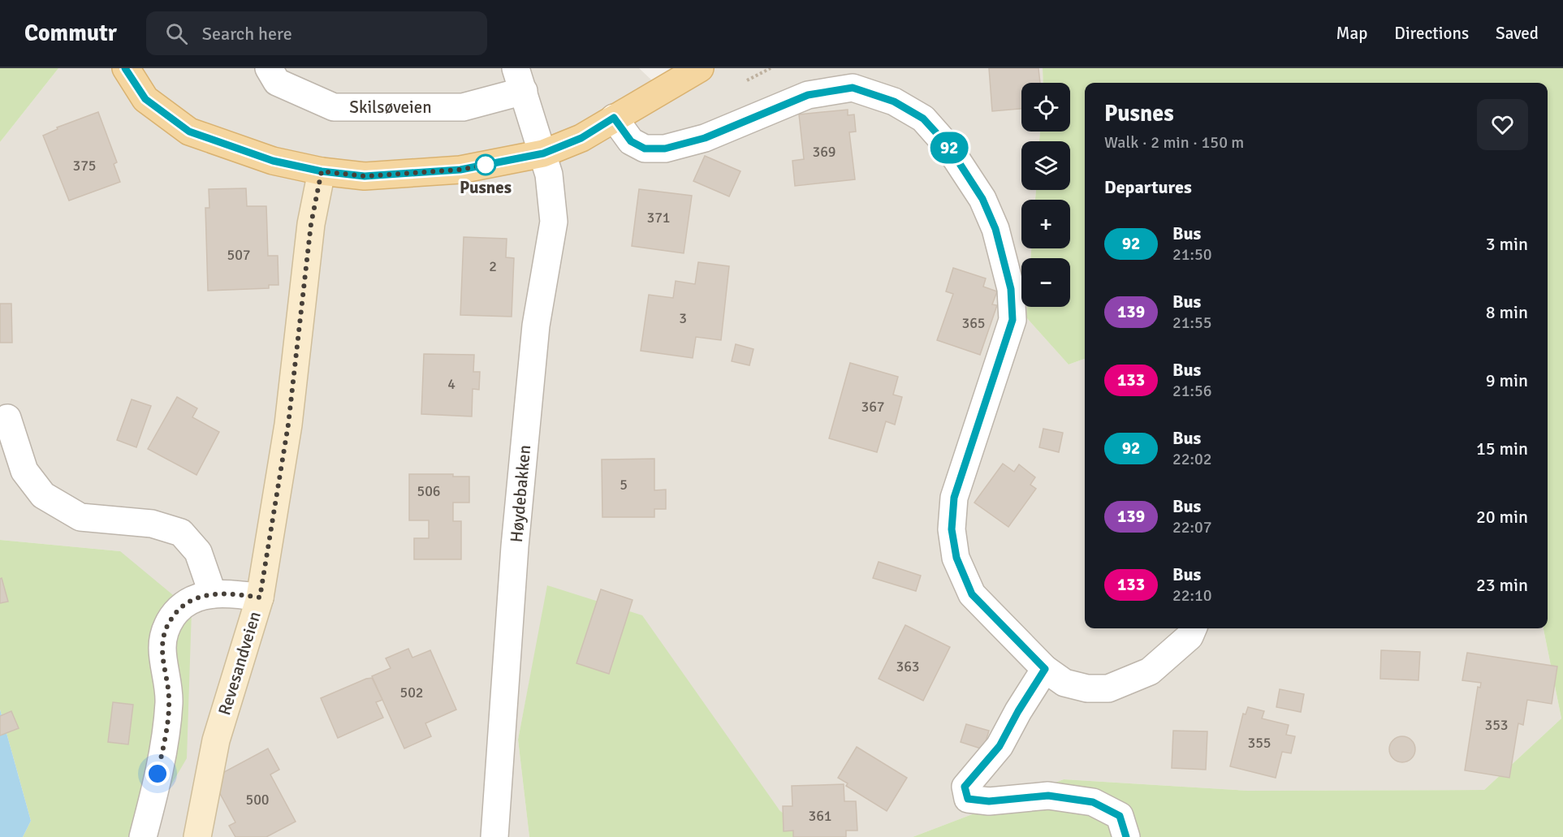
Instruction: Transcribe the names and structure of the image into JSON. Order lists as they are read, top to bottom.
{
  "streets": {
    "main road": ["Revesandveien"],
    "street": ["Skilsøveien", "Høydebakken"]
  },
  "crossings": [
    ["Skilsøveien", "Høydebakken"]
  ],
  "places": ["Pusnes"],
  "lines": ["bus line 92"],
  "house_numbers": [
    "369",
    "375",
    "371",
    "507",
    "2",
    "3",
    "365",
    "4",
    "367",
    "5",
    "506",
    "363",
    "502",
    "353",
    "355",
    "500",
    "361"
  ],
  "page": {
    "header": "Commutr",
    "search": "Search here",
    "nav": ["Map", "Directions", "Saved"],
    "on_map": "92",
    "map_buttons": ["+", "−"],
    "heading": [
      ["Pusnes", "Walk · 2 min · 150 m"],
      "Departures"
    ],
    "list": [
      {
        "mark": "92",
        "name": "Bus",
        "note": "21:50",
        "value": "3 min"
      },
      {
        "mark": "139",
        "name": "Bus",
        "note": "21:55",
        "value": "8 min"
      },
      {
        "mark": "133",
        "name": "Bus",
        "note": "21:56",
        "value": "9 min"
      },
      {
        "mark": "92",
        "name": "Bus",
        "note": "22:02",
        "value": "15 min"
      },
      {
        "mark": "139",
        "name": "Bus",
        "note": "22:07",
        "value": "20 min"
      },
      {
        "mark": "133",
        "name": "Bus",
        "note": "22:10",
        "value": "23 min"
      }
    ]
  }
}
